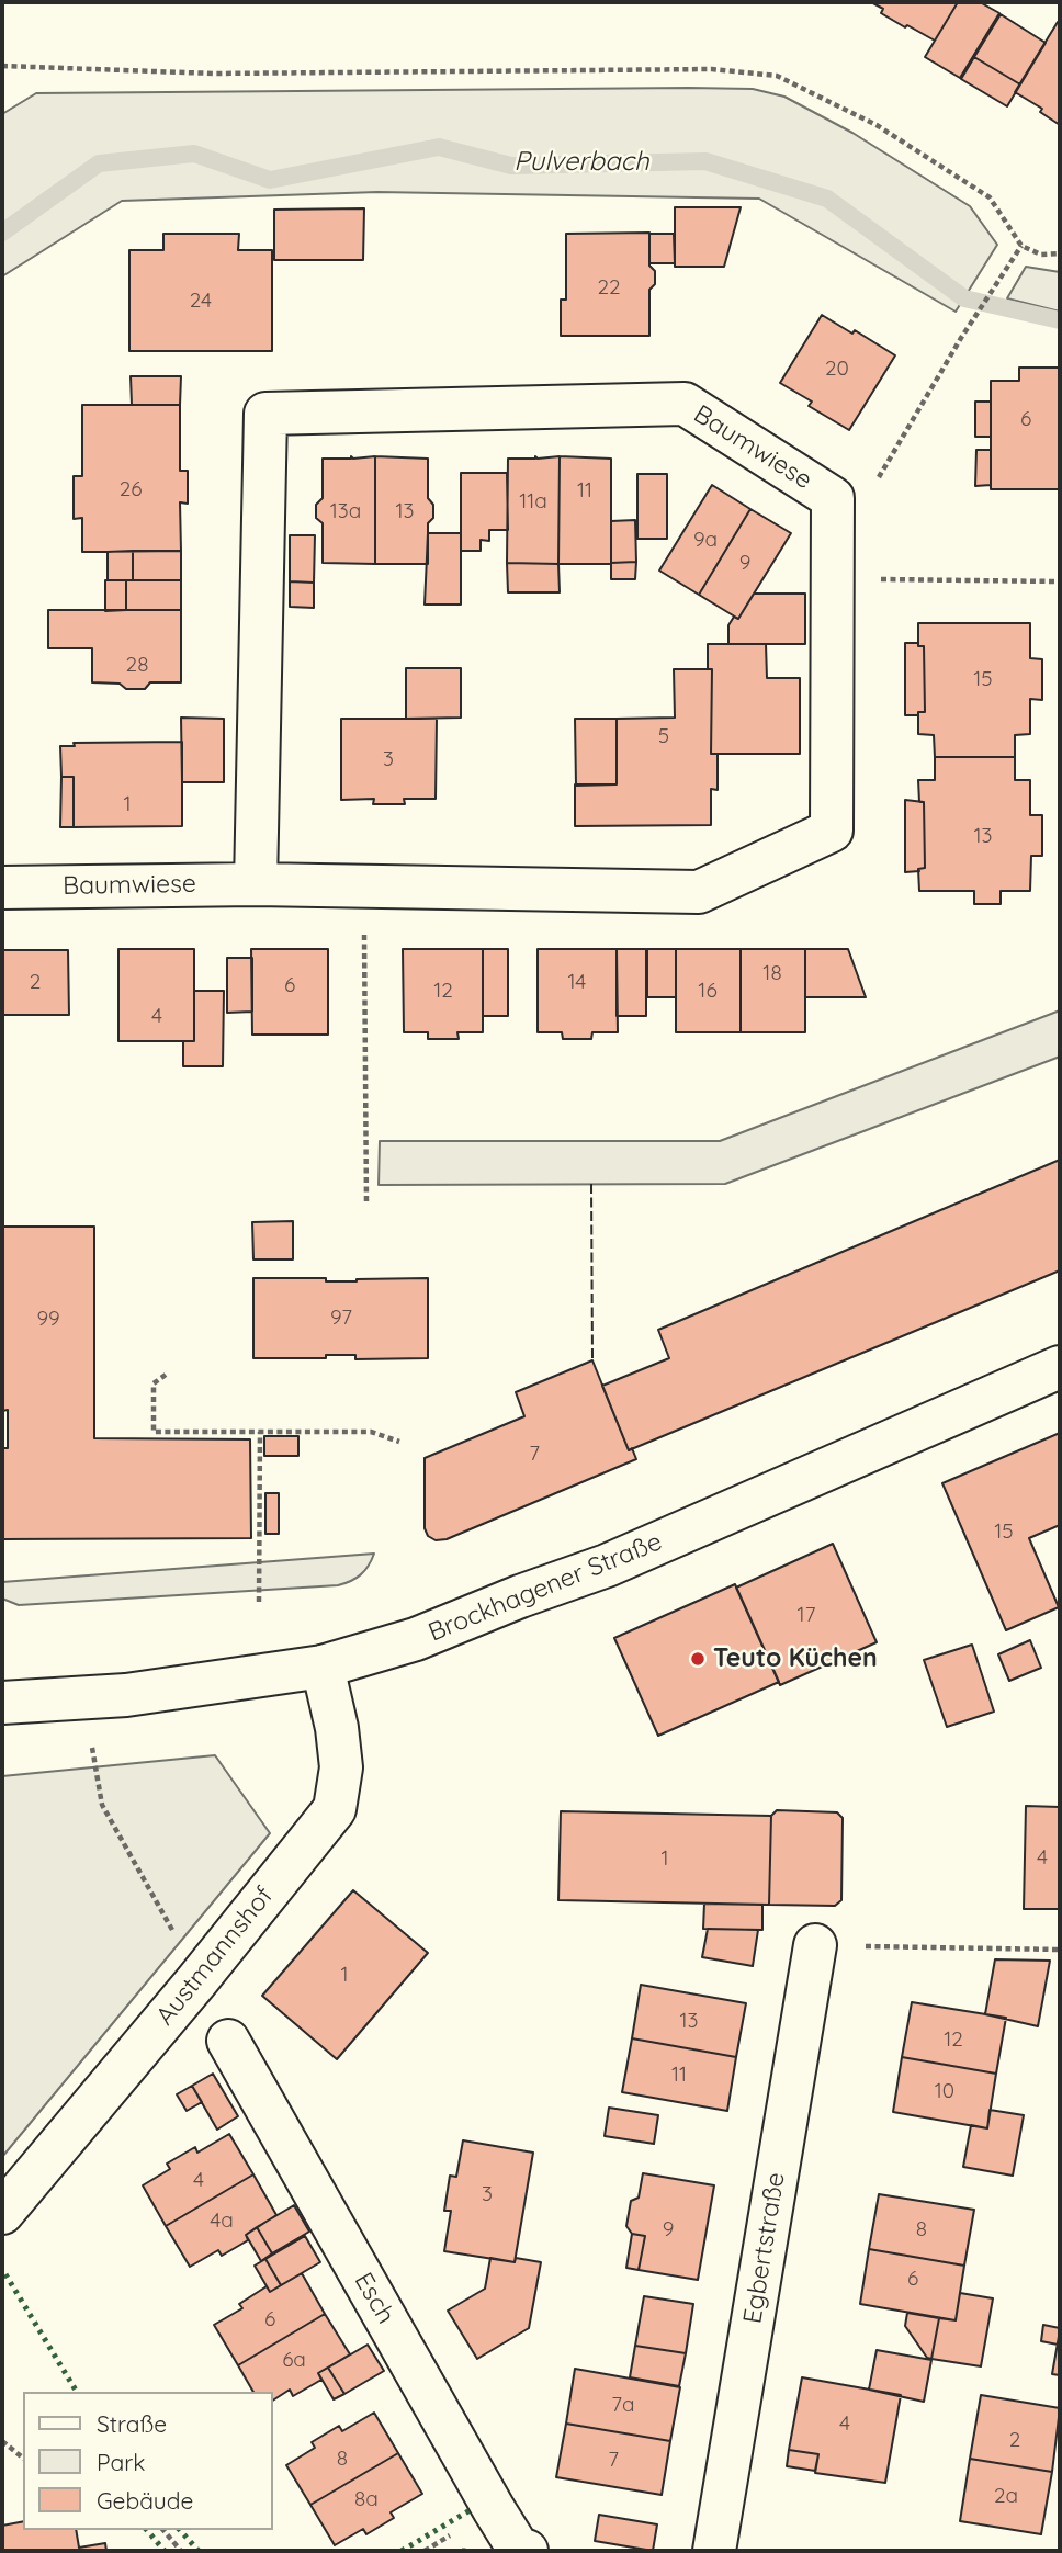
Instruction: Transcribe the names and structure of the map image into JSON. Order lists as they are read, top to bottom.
{
  "streets": {
    "street": [
      "Baumwiese",
      "Brockhagener Straße",
      "Austmannshof",
      "Egbertstraße",
      "Esch"
    ]
  },
  "crossings": [
    ["Brockhagener Straße", "Austmannshof"]
  ],
  "water": ["Pulverbach"],
  "places": ["Teuto Küchen"],
  "house_numbers": [
    "22",
    "24",
    "20",
    "6",
    "26",
    "11",
    "11a",
    "13a",
    "13",
    "9a",
    "9",
    "28",
    "15",
    "5",
    "3",
    "1",
    "13",
    "18",
    "2",
    "14",
    "6",
    "12",
    "16",
    "4",
    "97",
    "99",
    "7",
    "15",
    "17",
    "4",
    "1",
    "1",
    "13",
    "12",
    "11",
    "10",
    "4",
    "3",
    "4a",
    "9",
    "8",
    "6",
    "6",
    "6a",
    "7a",
    "4",
    "2",
    "8",
    "7",
    "2a",
    "8a"
  ],
  "legend": ["Straße", "Park", "Gebäude"]
}
